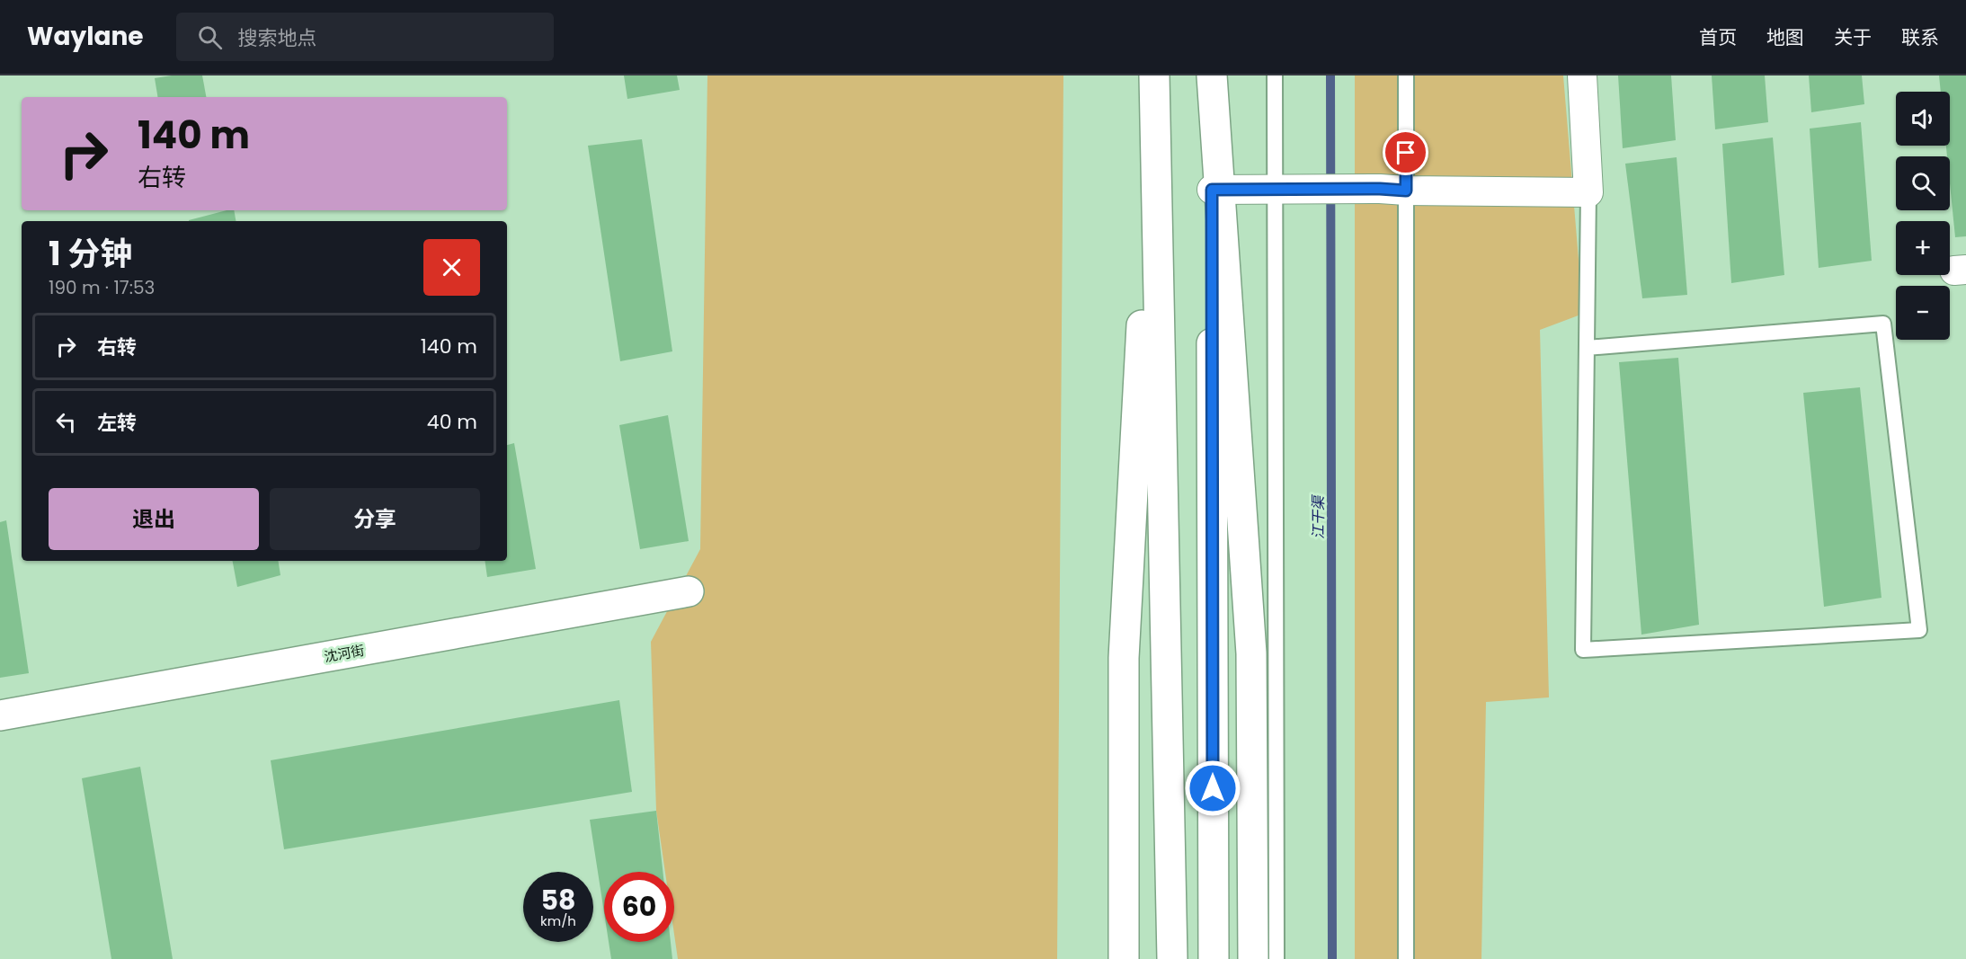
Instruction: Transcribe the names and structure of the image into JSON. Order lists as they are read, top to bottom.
{
  "streets": {
    "main road": ["沈河街"]
  },
  "water": ["江干渠"],
  "page": {
    "header": "Waylane",
    "search": "搜索地点",
    "nav": [
      "首页",
      "地图",
      "关于",
      "联系"
    ],
    "map_buttons": ["+", "−"],
    "turn": ["140 m", "右转"],
    "heading": ["1 分钟", "190 m · 17:53"],
    "list": [
      {
        "name": "右转",
        "value": "140 m"
      },
      {
        "name": "左转",
        "value": "40 m"
      }
    ],
    "buttons": ["退出", "分享"],
    "speed": "58 km/h",
    "limit": "60"
  }
}
